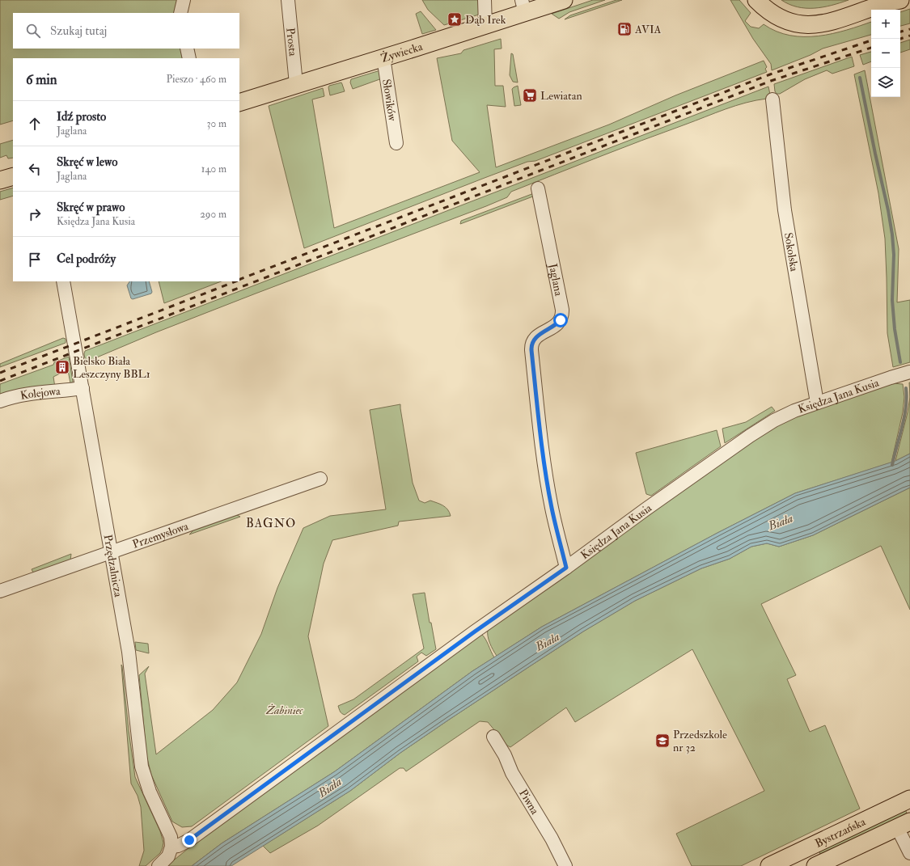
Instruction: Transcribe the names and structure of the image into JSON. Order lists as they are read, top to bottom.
{
  "streets": {
    "main road": ["Żywiecka", "Bystrzańska"],
    "street": [
      "Prosta",
      "Słowików",
      "Sokolska",
      "Jaglana",
      "Kolejowa",
      "Księdza Jana Kusia",
      "Przemysłowa",
      "Przędzalnicza",
      "Piwna"
    ]
  },
  "crossings": [
    ["Prosta", "Żywiecka"],
    ["Żywiecka", "Słowików"],
    ["Sokolska", "Księdza Jana Kusia"],
    ["Jaglana", "Księdza Jana Kusia"],
    ["Kolejowa", "Przędzalnicza"],
    ["Księdza Jana Kusia", "Przędzalnicza"],
    ["Przemysłowa", "Przędzalnicza"]
  ],
  "districts": ["BAGNO"],
  "water": ["Biała"],
  "parks": ["Żabiniec"],
  "places": {
    "place": ["Dąb Irek"],
    "fuel station": ["AVIA"],
    "supermarket": ["Lewiatan"],
    "building": ["Bielsko Biała Leszczyny BBL1"],
    "school or university": ["Przedszkole nr 32"]
  },
  "page": {
    "map_buttons": ["+", "−"],
    "search": "Szukaj tutaj",
    "heading": ["6 min", "Pieszo · 460 m"],
    "list": [
      ["Idź prosto", "Jaglana", "30 m"],
      ["Skręć w lewo", "Jaglana", "140 m"],
      ["Skręć w prawo", "Księdza Jana Kusia", "290 m"],
      "Cel podróży"
    ]
  }
}
